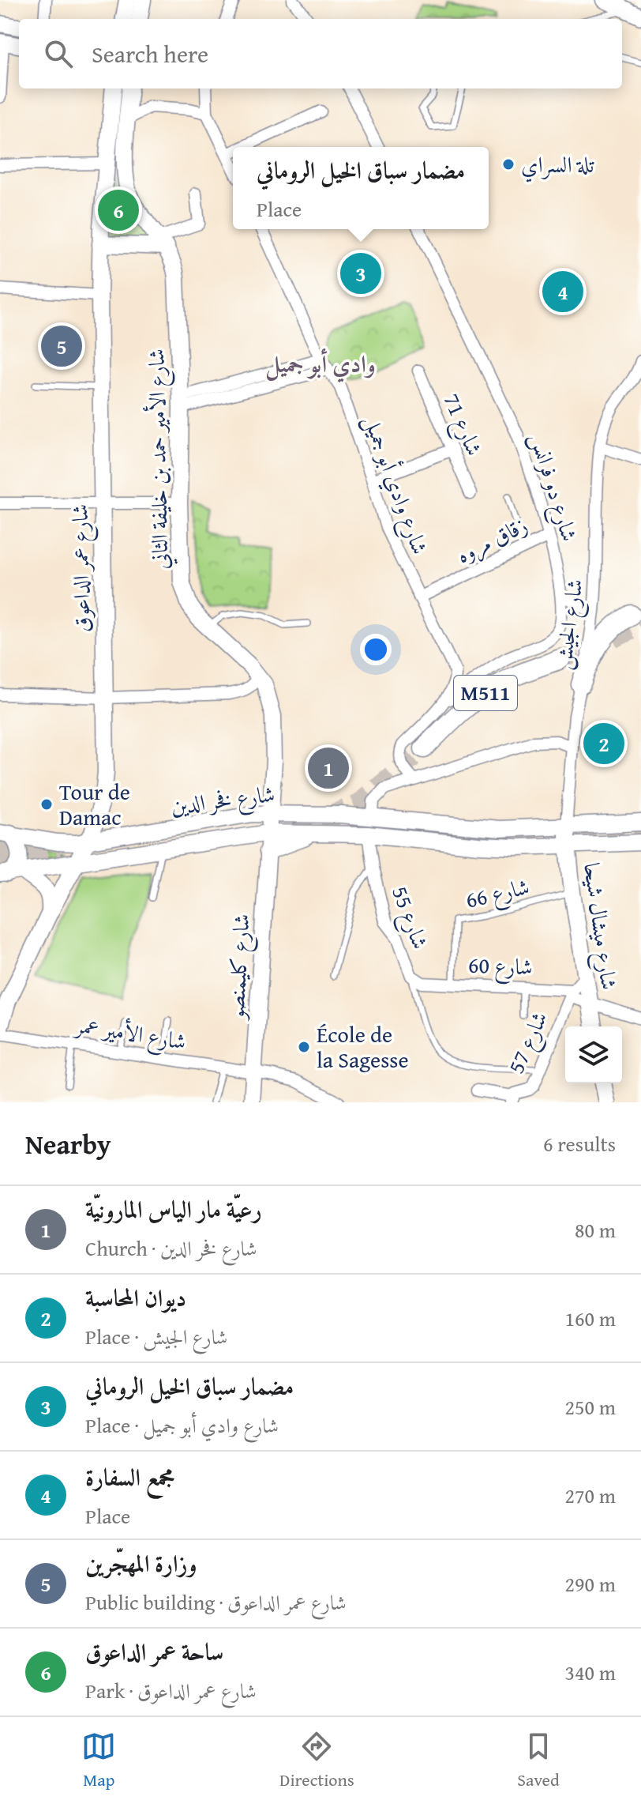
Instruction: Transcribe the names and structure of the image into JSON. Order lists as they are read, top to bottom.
{
  "streets": {
    "highway": ["M511"],
    "street": [
      "شارع 71",
      "شارع الأمير حمد بن خليفة الثاني",
      "شارع وادي أبو جميل",
      "شارع دو فرانس",
      "زقاق مروه",
      "شارع عمر الداعوق",
      "شارع الجيش",
      "شارع فخر الدين",
      "شارع 55",
      "شارع ميشال شيحا",
      "شارع 60",
      "شارع كليمنصو",
      "شارع الأمير عمر",
      "شارع 57"
    ],
    "lane": ["شارع 66"]
  },
  "crossings": [
    ["شارع الأمير حمد بن خليفة الثاني", "شارع فخر الدين"],
    ["شارع الأمير حمد بن خليفة الثاني", "شارع كليمنصو"],
    ["شارع وادي أبو جميل", "شارع دو فرانس"],
    ["شارع وادي أبو جميل", "زقاق مروه"],
    ["شارع دو فرانس", "زقاق مروه"],
    ["شارع عمر الداعوق", "شارع فخر الدين"],
    ["شارع الجيش", "شارع فخر الدين"],
    ["شارع الجيش", "شارع ميشال شيحا"],
    ["شارع فخر الدين", "شارع 55"],
    ["شارع فخر الدين", "شارع ميشال شيحا"],
    ["شارع فخر الدين", "شارع كليمنصو"],
    ["شارع 66", "شارع ميشال شيحا"],
    ["شارع 66", "شارع 60"],
    ["شارع 55", "شارع 60"],
    ["شارع ميشال شيحا", "شارع 57"],
    ["شارع 60", "شارع 57"],
    ["شارع كليمنصو", "شارع الأمير عمر"]
  ],
  "districts": ["وادي أبو جميل"],
  "places": ["تلة السراي", "Tour de Damac", "École de la Sagesse"],
  "page": {
    "search": "Search here",
    "popup": ["مضمار سباق الخيل الروماني", "Place"],
    "pins": [
      "6",
      "3",
      "4",
      "5",
      "2",
      "1"
    ],
    "heading": ["Nearby", "6 results"],
    "list": [
      {
        "mark": "1",
        "name": "رعيّة مار الياس المارونيّة",
        "note": "Church · شارع فخر الدين",
        "value": "80 m"
      },
      {
        "mark": "2",
        "name": "ديوان المحاسبة",
        "note": "Place · شارع الجيش",
        "value": "160 m"
      },
      {
        "mark": "3",
        "name": "مضمار سباق الخيل الروماني",
        "note": "Place · شارع وادي أبو جميل",
        "value": "250 m"
      },
      {
        "mark": "4",
        "name": "مجمع السفارة",
        "note": "Place",
        "value": "270 m"
      },
      {
        "mark": "5",
        "name": "وزارة المهجّرين",
        "note": "Public building · شارع عمر الداعوق",
        "value": "290 m"
      },
      {
        "mark": "6",
        "name": "ساحة عمر الداعوق",
        "note": "Park · شارع عمر الداعوق",
        "value": "340 m"
      }
    ],
    "nav": ["Map", "Directions", "Saved"]
  }
}
